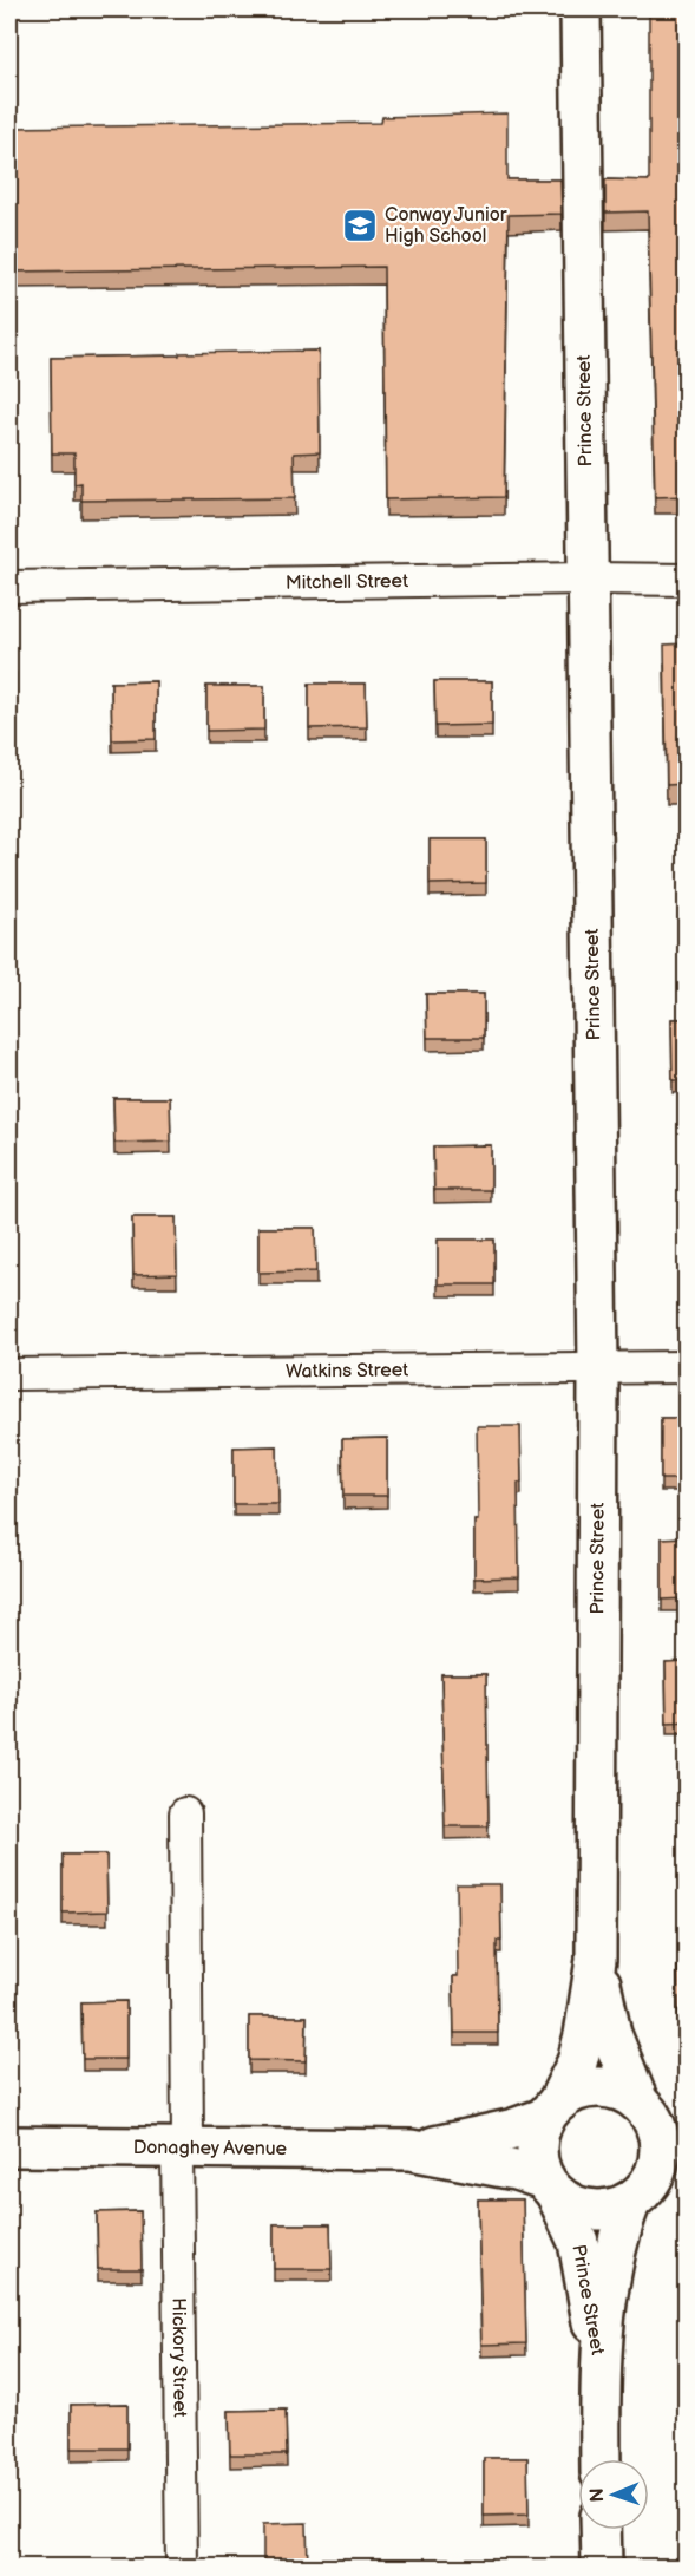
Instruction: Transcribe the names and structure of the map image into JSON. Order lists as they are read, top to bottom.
{
  "streets": {
    "street": [
      "Prince Street",
      "Mitchell Street",
      "Watkins Street",
      "Donaghey Avenue",
      "Hickory Street"
    ]
  },
  "crossings": [
    ["Prince Street", "Mitchell Street"],
    ["Prince Street", "Watkins Street"],
    ["Prince Street", "Donaghey Avenue"],
    ["Donaghey Avenue", "Hickory Street"]
  ],
  "places": {
    "school or university": ["Conway Junior High School"]
  },
  "north": "left"
}
